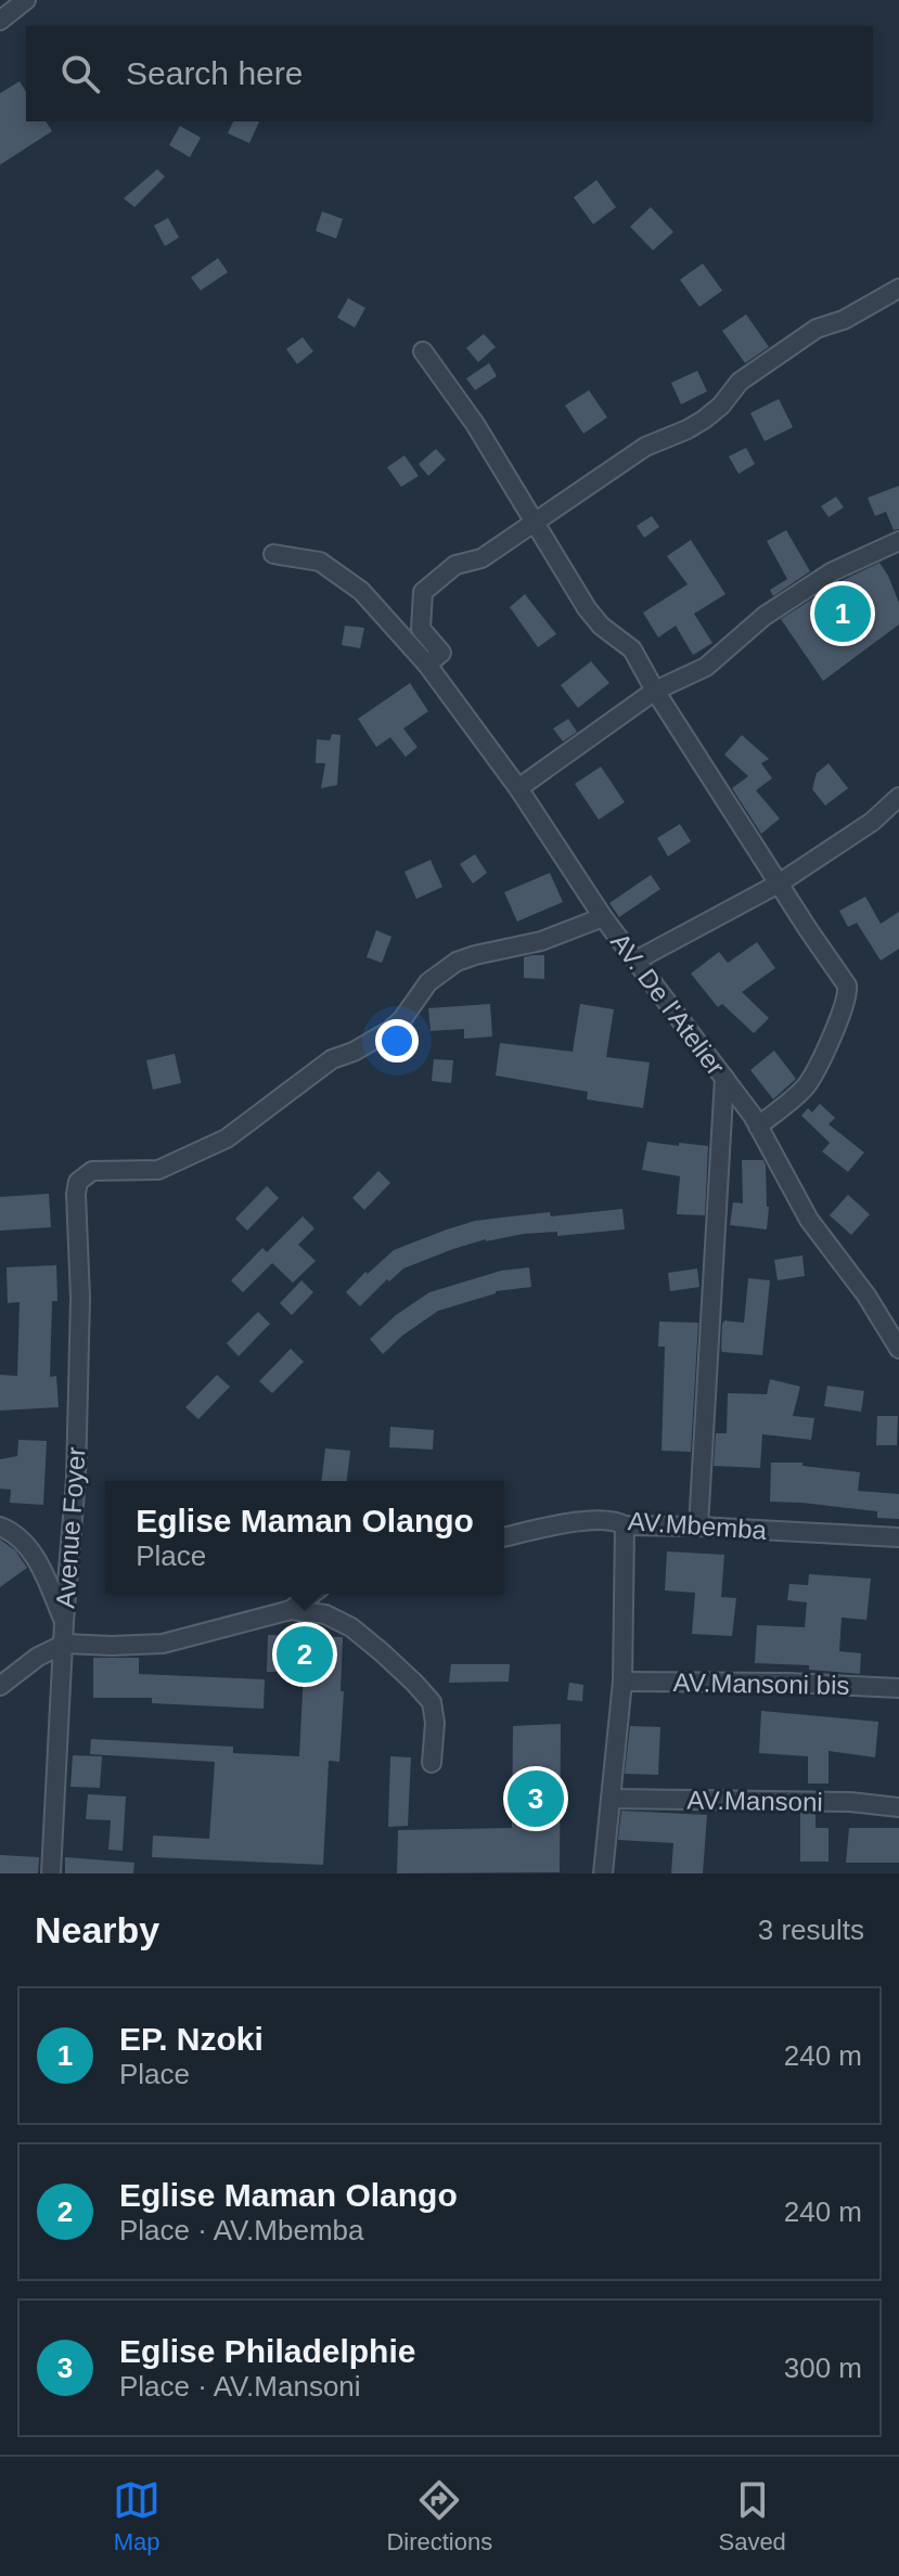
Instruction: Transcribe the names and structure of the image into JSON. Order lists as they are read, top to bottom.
{
  "streets": {
    "street": [
      "AV. De l'Atelier",
      "AV.Mbemba",
      "Avenue Foyer",
      "AV.Mansoni bis",
      "AV.Mansoni"
    ]
  },
  "crossings": [
    ["AV. De l'Atelier", "Avenue Foyer"]
  ],
  "page": {
    "search": "Search here",
    "pins": ["1", "2", "3"],
    "popup": ["Eglise Maman Olango", "Place"],
    "heading": ["Nearby", "3 results"],
    "list": [
      {
        "mark": "1",
        "name": "EP. Nzoki",
        "note": "Place",
        "value": "240 m"
      },
      {
        "mark": "2",
        "name": "Eglise Maman Olango",
        "note": "Place · AV.Mbemba",
        "value": "240 m"
      },
      {
        "mark": "3",
        "name": "Eglise Philadelphie",
        "note": "Place · AV.Mansoni",
        "value": "300 m"
      }
    ],
    "nav": ["Map", "Directions", "Saved"]
  }
}
